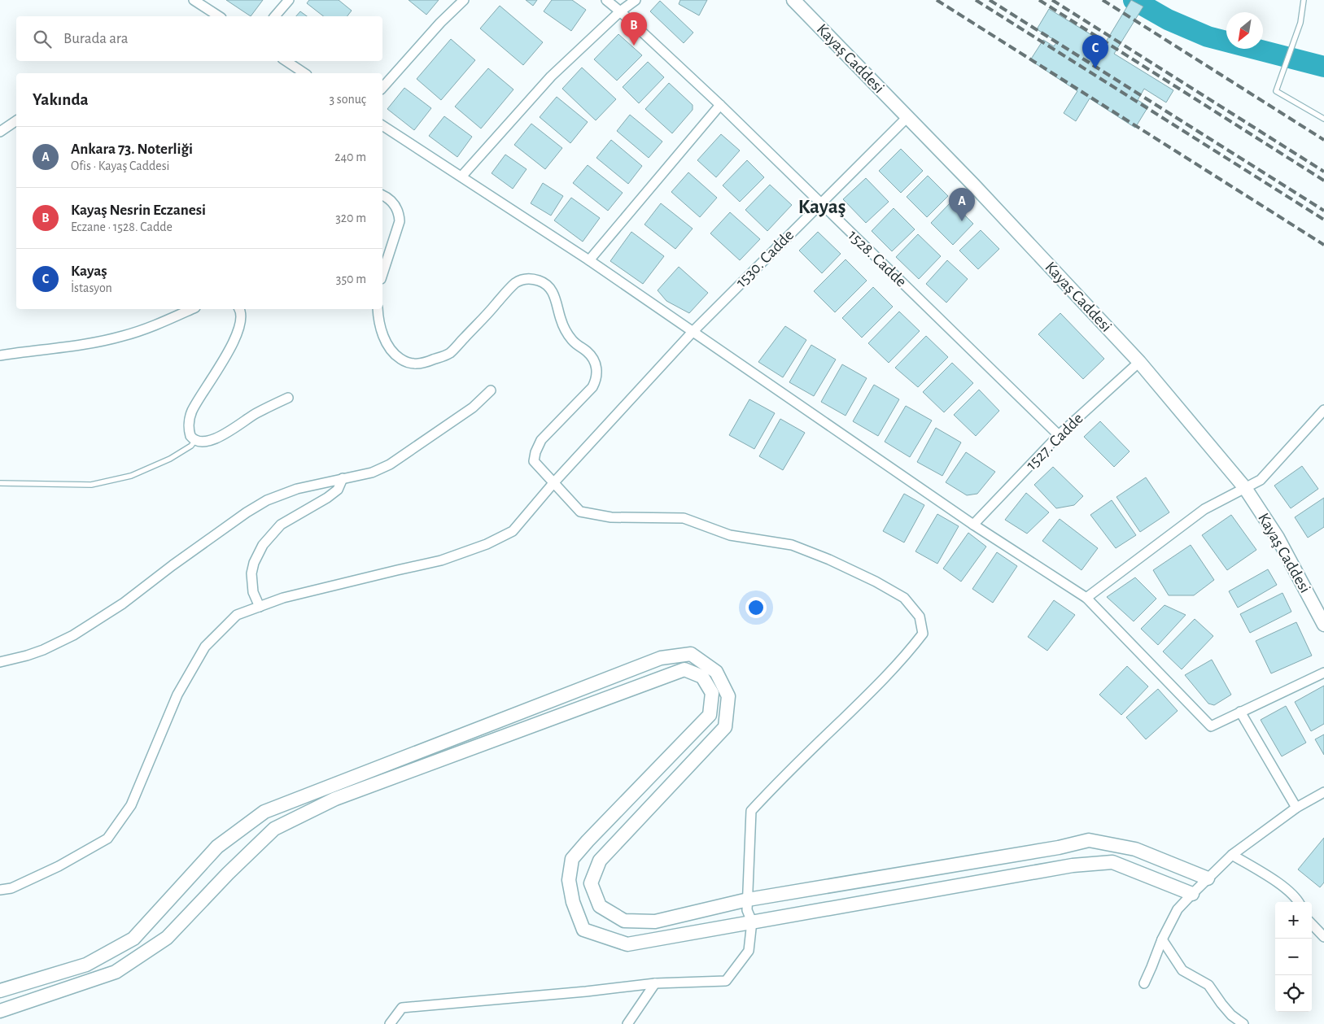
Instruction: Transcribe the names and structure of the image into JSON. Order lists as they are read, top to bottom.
{
  "streets": {
    "street": [
      "Kayaş Caddesi",
      "1530. Cadde",
      "1528. Cadde",
      "1527. Cadde"
    ]
  },
  "crossings": [
    ["Kayaş Caddesi", "1530. Cadde"],
    ["Kayaş Caddesi", "1527. Cadde"],
    ["1530. Cadde", "1528. Cadde"],
    ["1528. Cadde", "1527. Cadde"]
  ],
  "districts": ["Kayaş"],
  "north": "bottom left",
  "page": {
    "pins": ["B", "C", "A"],
    "search": "Burada ara",
    "heading": ["Yakında", "3 sonuç"],
    "list": [
      {
        "mark": "A",
        "name": "Ankara 73. Noterliği",
        "note": "Ofis · Kayaş Caddesi",
        "value": "240 m"
      },
      {
        "mark": "B",
        "name": "Kayaş Nesrin Eczanesi",
        "note": "Eczane · 1528. Cadde",
        "value": "320 m"
      },
      {
        "mark": "C",
        "name": "Kayaş",
        "note": "İstasyon",
        "value": "350 m"
      }
    ],
    "map_buttons": ["+", "−"]
  }
}
